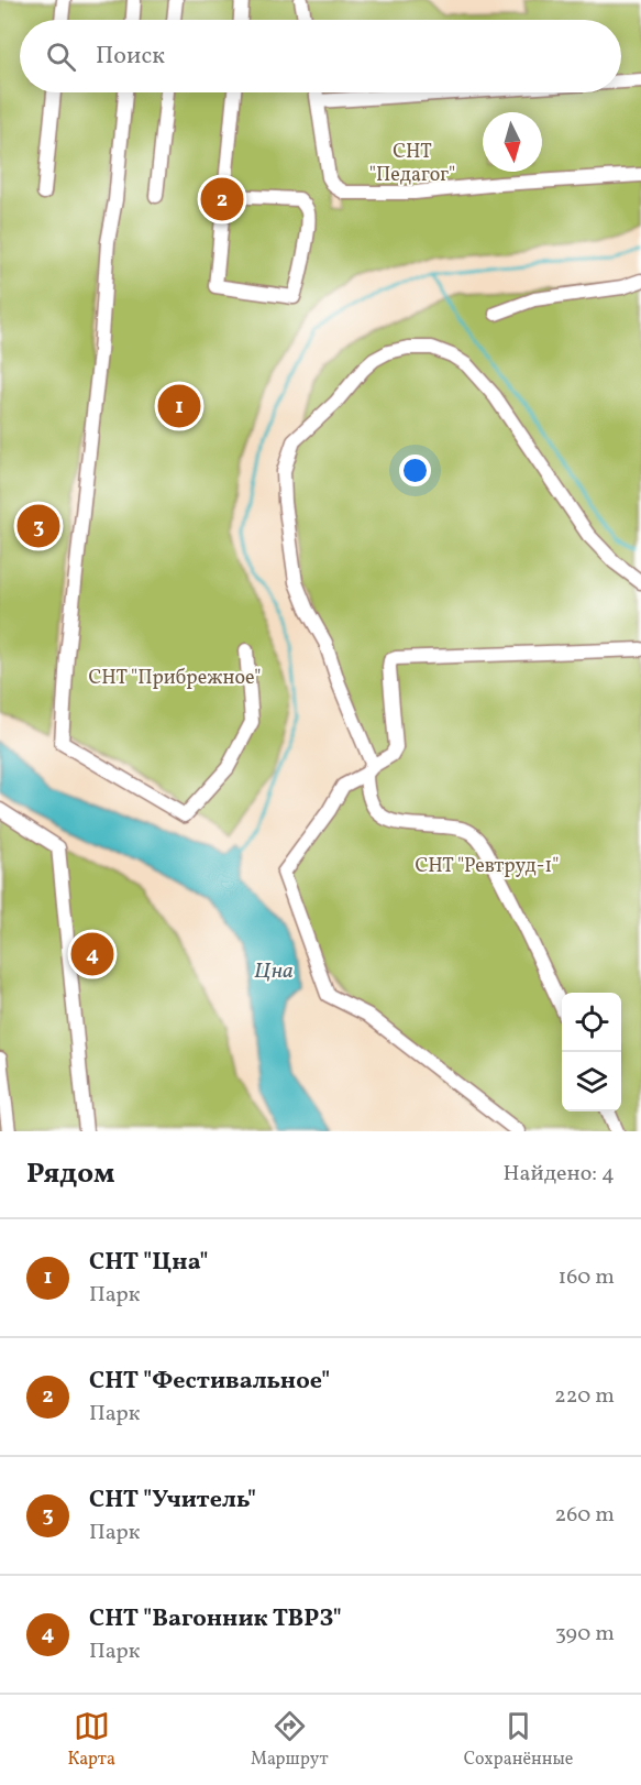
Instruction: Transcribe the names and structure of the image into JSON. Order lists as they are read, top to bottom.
{
  "water": ["Цна"],
  "parks": ["СНТ \"Педагог\"", "СНТ \"Прибрежное\"", "СНТ \"Ревтруд-1\""],
  "north": "bottom",
  "page": {
    "search": "Поиск",
    "pins": [
      "2",
      "1",
      "3",
      "4"
    ],
    "heading": ["Рядом", "Найдено: 4"],
    "list": [
      {
        "mark": "1",
        "name": "СНТ \"Цна\"",
        "note": "Парк",
        "value": "160 m"
      },
      {
        "mark": "2",
        "name": "СНТ \"Фестивальное\"",
        "note": "Парк",
        "value": "220 m"
      },
      {
        "mark": "3",
        "name": "СНТ \"Учитель\"",
        "note": "Парк",
        "value": "260 m"
      },
      {
        "mark": "4",
        "name": "СНТ \"Вагонник ТВРЗ\"",
        "note": "Парк",
        "value": "390 m"
      }
    ],
    "nav": ["Карта", "Маршрут", "Сохранённые"]
  }
}
